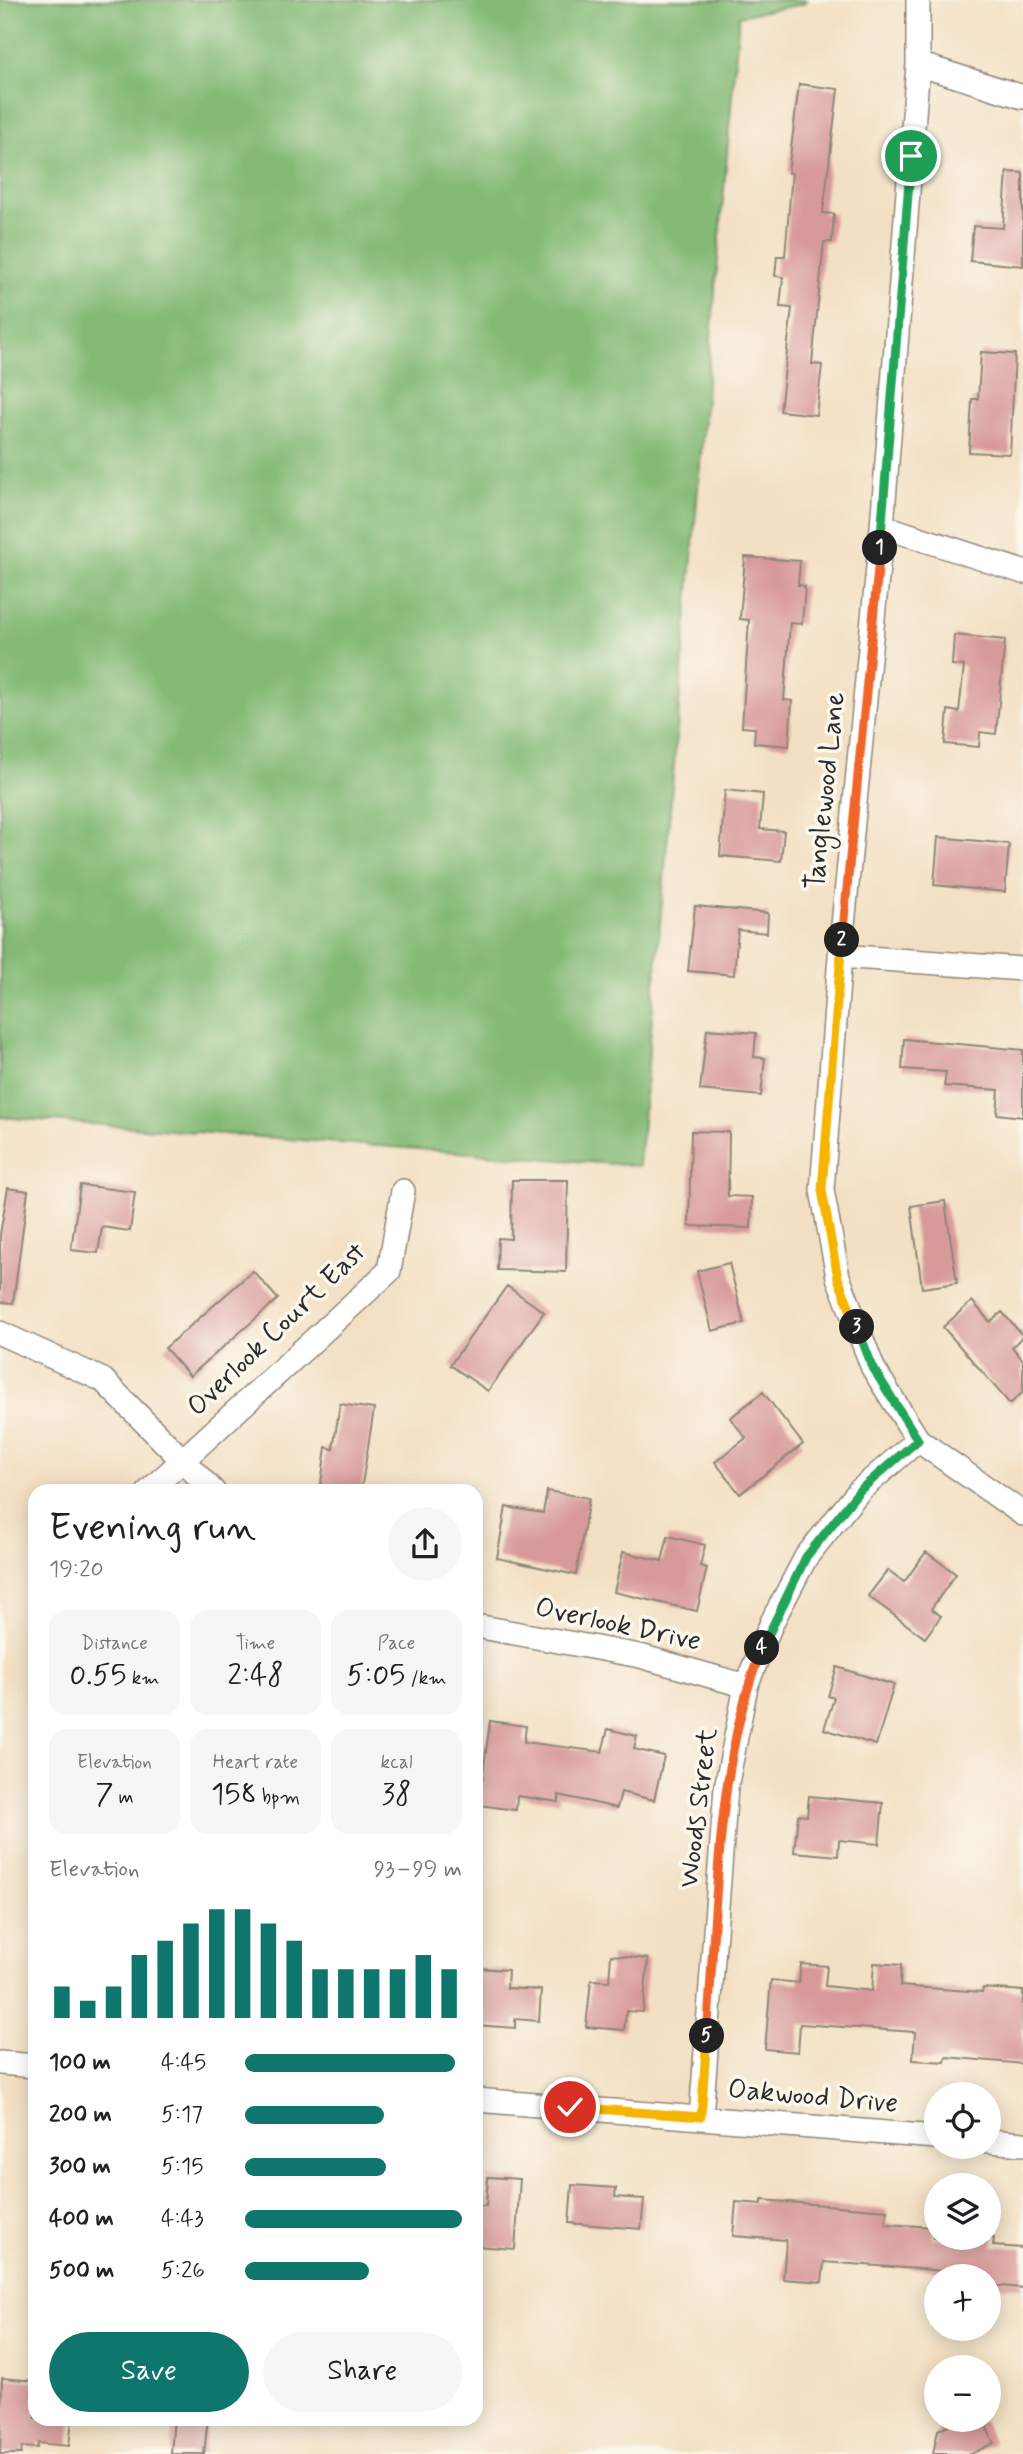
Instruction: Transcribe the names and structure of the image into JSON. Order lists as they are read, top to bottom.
{
  "streets": {
    "street": [
      "Tanglewood Lane",
      "Overlook Court East",
      "Overlook Drive",
      "Woods Street",
      "Oakwood Drive"
    ]
  },
  "crossings": [
    ["Tanglewood Lane", "Woods Street"],
    ["Overlook Drive", "Woods Street"],
    ["Woods Street", "Oakwood Drive"]
  ],
  "page": {
    "pins": [
      "1",
      "2",
      "3",
      "4",
      "5"
    ],
    "heading": ["Evening run", "19:20"],
    "stats": [
      ["Distance", "0.55 km"],
      ["Time", "2:48"],
      ["Pace", "5:05 /km"],
      ["Elevation", "7 m"],
      ["Heart rate", "158 bpm"],
      ["kcal", "38"]
    ],
    "chart": ["Elevation", "93–99 m"],
    "list": [
      {
        "name": "100 m",
        "note": "4:45"
      },
      {
        "name": "200 m",
        "note": "5:17"
      },
      {
        "name": "300 m",
        "note": "5:15"
      },
      {
        "name": "400 m",
        "note": "4:43"
      },
      {
        "name": "500 m",
        "note": "5:26"
      }
    ],
    "map_buttons": ["+", "−"],
    "buttons": ["Save", "Share"]
  }
}
